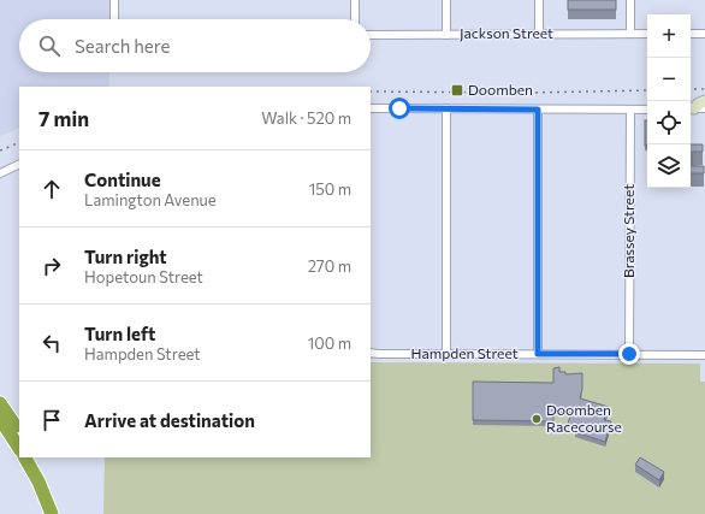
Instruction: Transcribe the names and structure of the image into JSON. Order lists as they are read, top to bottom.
{
  "streets": {
    "street": ["Jackson Street", "Brassey Street", "Hampden Street"]
  },
  "crossings": [
    ["Brassey Street", "Hampden Street"]
  ],
  "places": {
    "transit": ["Doomben"],
    "other": ["Doomben Racecourse"]
  },
  "page": {
    "map_buttons": ["+", "−"],
    "search": "Search here",
    "heading": ["7 min", "Walk · 520 m"],
    "list": [
      ["Continue", "Lamington Avenue", "150 m"],
      ["Turn right", "Hopetoun Street", "270 m"],
      ["Turn left", "Hampden Street", "100 m"],
      "Arrive at destination"
    ]
  }
}
